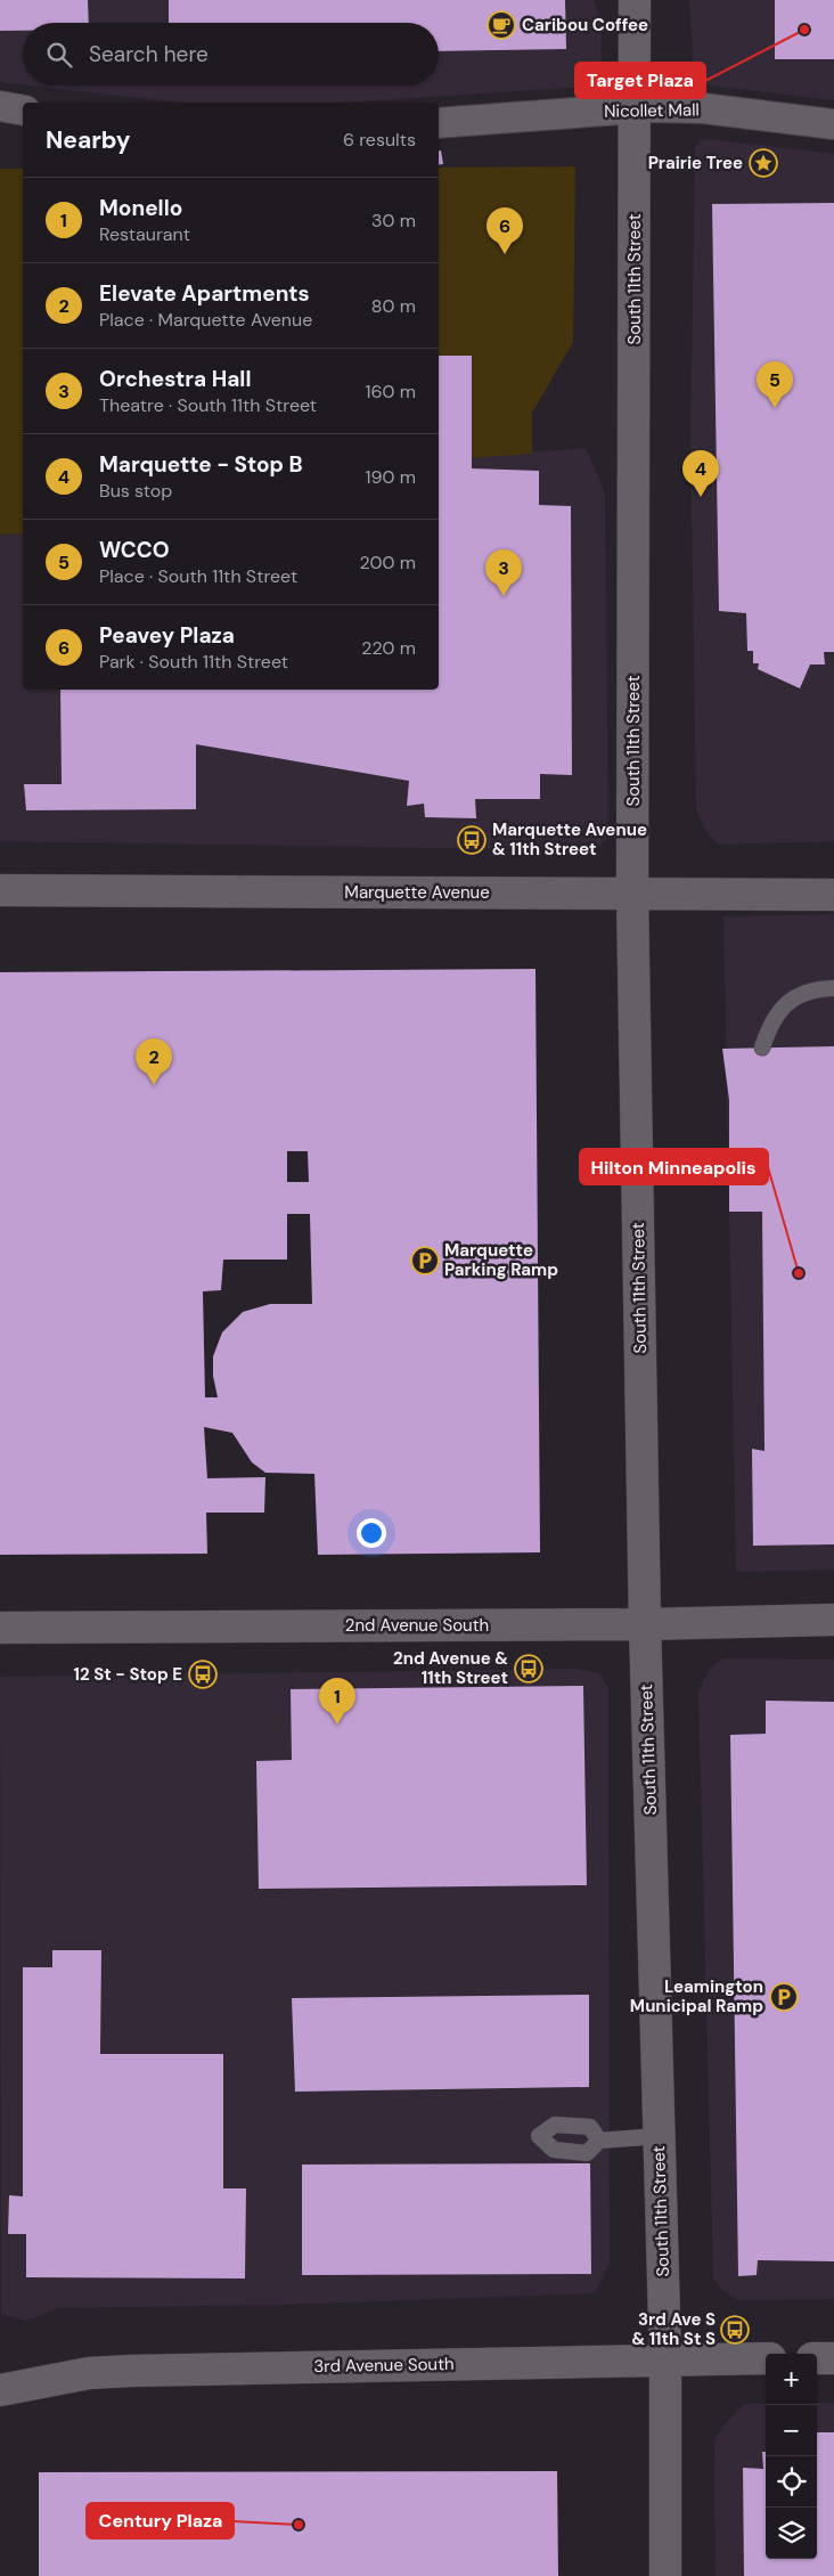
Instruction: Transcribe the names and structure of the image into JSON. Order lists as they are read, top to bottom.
{
  "streets": {
    "street": [
      "Nicollet Mall",
      "South 11th Street",
      "Marquette Avenue",
      "2nd Avenue South",
      "3rd Avenue South"
    ]
  },
  "crossings": [
    ["Nicollet Mall", "South 11th Street"],
    ["South 11th Street", "Marquette Avenue"],
    ["South 11th Street", "2nd Avenue South"],
    ["South 11th Street", "3rd Avenue South"]
  ],
  "places": {
    "cafe": ["Caribou Coffee"],
    "other": ["Target Plaza", "Hilton Minneapolis", "Century Plaza"],
    "place": ["Prairie Tree"],
    "bus stop": [
      "Marquette Avenue & 11th Street",
      "2nd Avenue & 11th Street",
      "12 St - Stop E",
      "3rd Ave S & 11th St S"
    ],
    "parking": ["Marquette Parking Ramp", "Leamington Municipal Ramp"]
  },
  "page": {
    "search": "Search here",
    "heading": ["Nearby", "6 results"],
    "list": [
      {
        "mark": "1",
        "name": "Monello",
        "note": "Restaurant",
        "value": "30 m"
      },
      {
        "mark": "2",
        "name": "Elevate Apartments",
        "note": "Place · Marquette Avenue",
        "value": "80 m"
      },
      {
        "mark": "3",
        "name": "Orchestra Hall",
        "note": "Theatre · South 11th Street",
        "value": "160 m"
      },
      {
        "mark": "4",
        "name": "Marquette - Stop B",
        "note": "Bus stop",
        "value": "190 m"
      },
      {
        "mark": "5",
        "name": "WCCO",
        "note": "Place · South 11th Street",
        "value": "200 m"
      },
      {
        "mark": "6",
        "name": "Peavey Plaza",
        "note": "Park · South 11th Street",
        "value": "220 m"
      }
    ],
    "pins": [
      "6",
      "5",
      "4",
      "3",
      "2",
      "1"
    ],
    "map_buttons": ["+", "−"]
  }
}
